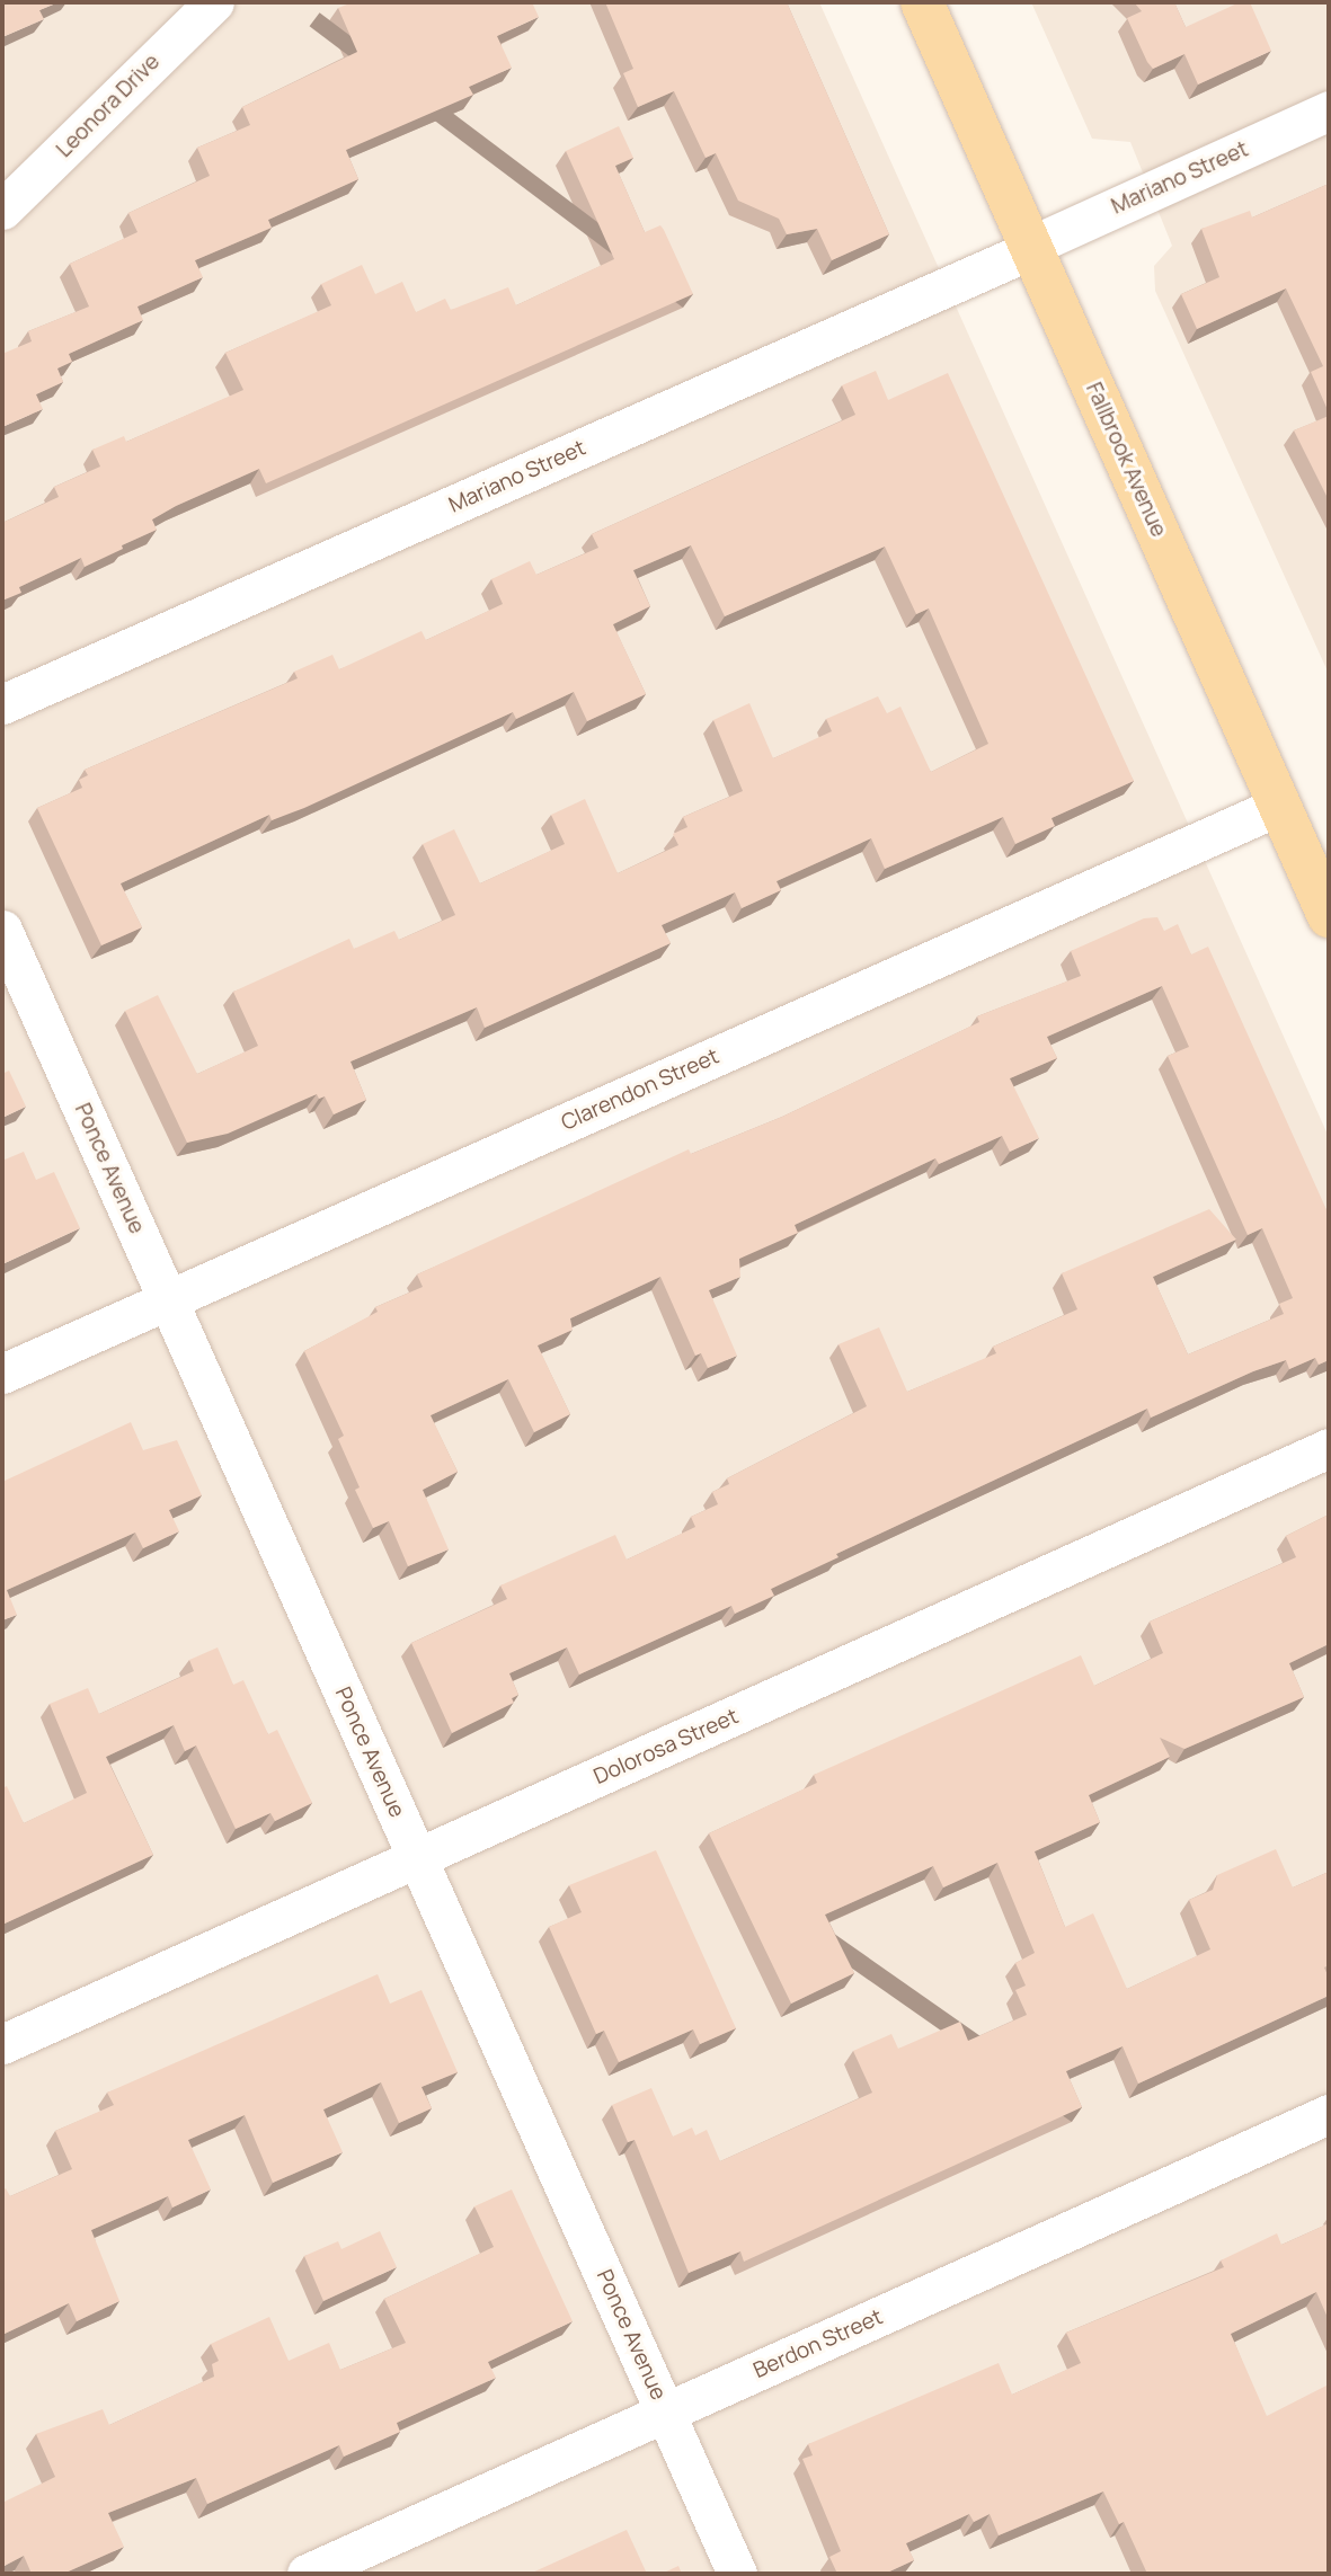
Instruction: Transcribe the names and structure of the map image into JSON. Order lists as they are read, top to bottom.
{
  "streets": {
    "main road": ["Fallbrook Avenue"],
    "street": [
      "Leonora Drive",
      "Mariano Street",
      "Clarendon Street",
      "Ponce Avenue",
      "Dolorosa Street",
      "Berdon Street"
    ]
  },
  "crossings": [
    ["Mariano Street", "Fallbrook Avenue"],
    ["Fallbrook Avenue", "Clarendon Street"],
    ["Clarendon Street", "Ponce Avenue"],
    ["Ponce Avenue", "Dolorosa Street"],
    ["Ponce Avenue", "Berdon Street"]
  ]
}
